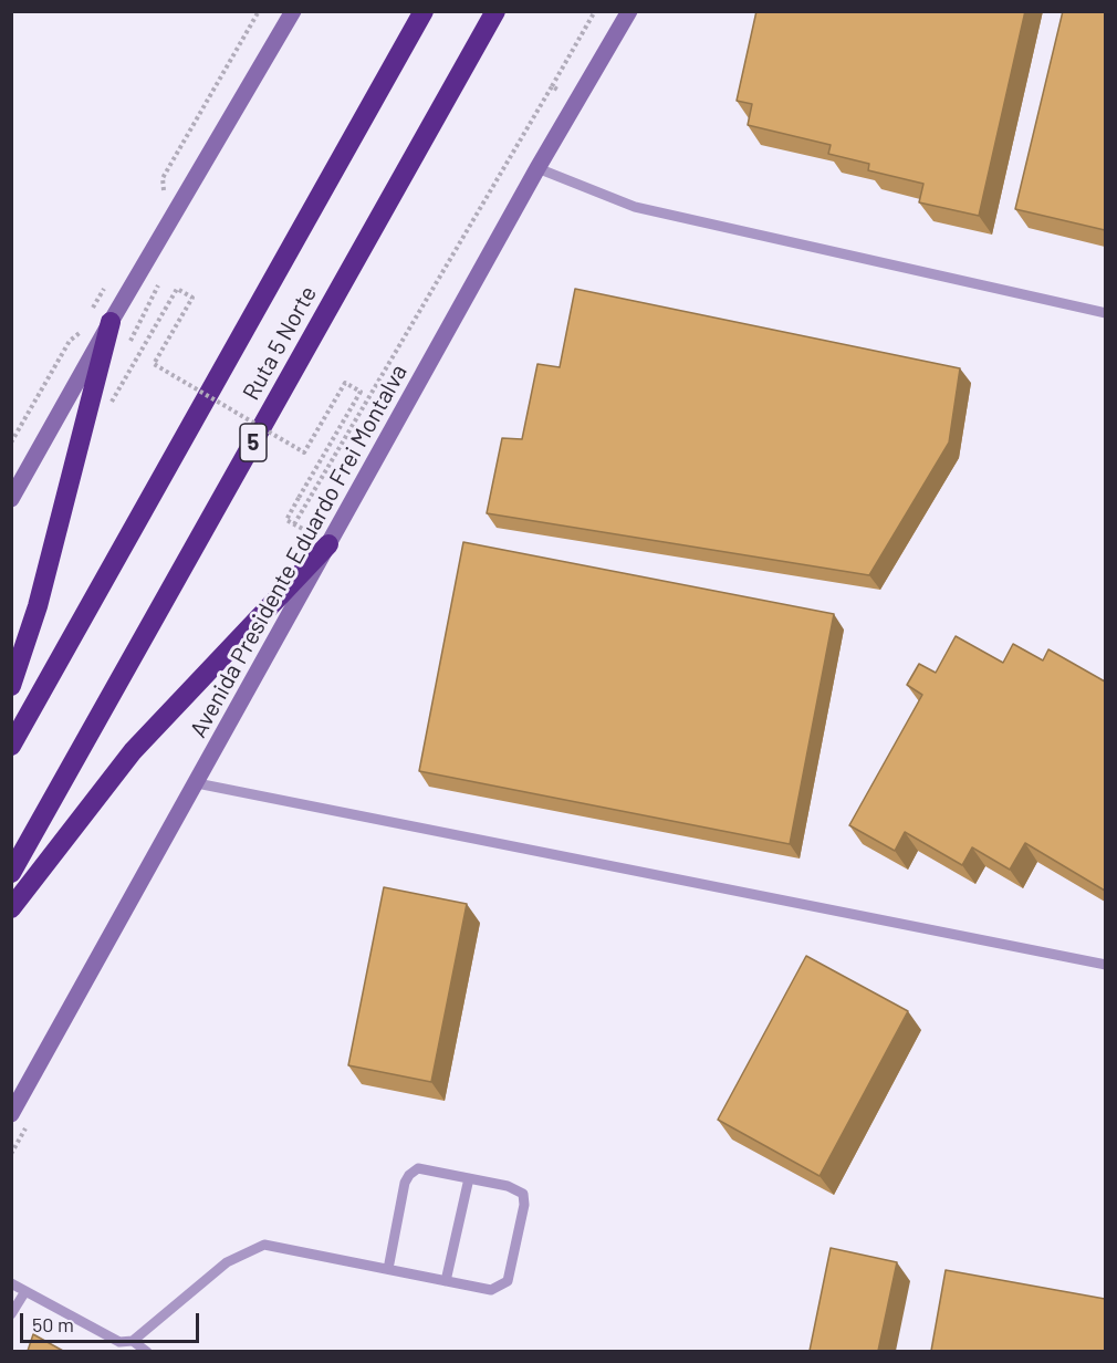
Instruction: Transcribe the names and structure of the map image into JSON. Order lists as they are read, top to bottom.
{
  "streets": {
    "highway": ["Ruta 5 Norte", "5"],
    "street": ["Avenida Presidente Eduardo Frei Montalva"]
  },
  "scale_bar": "50 m"
}
